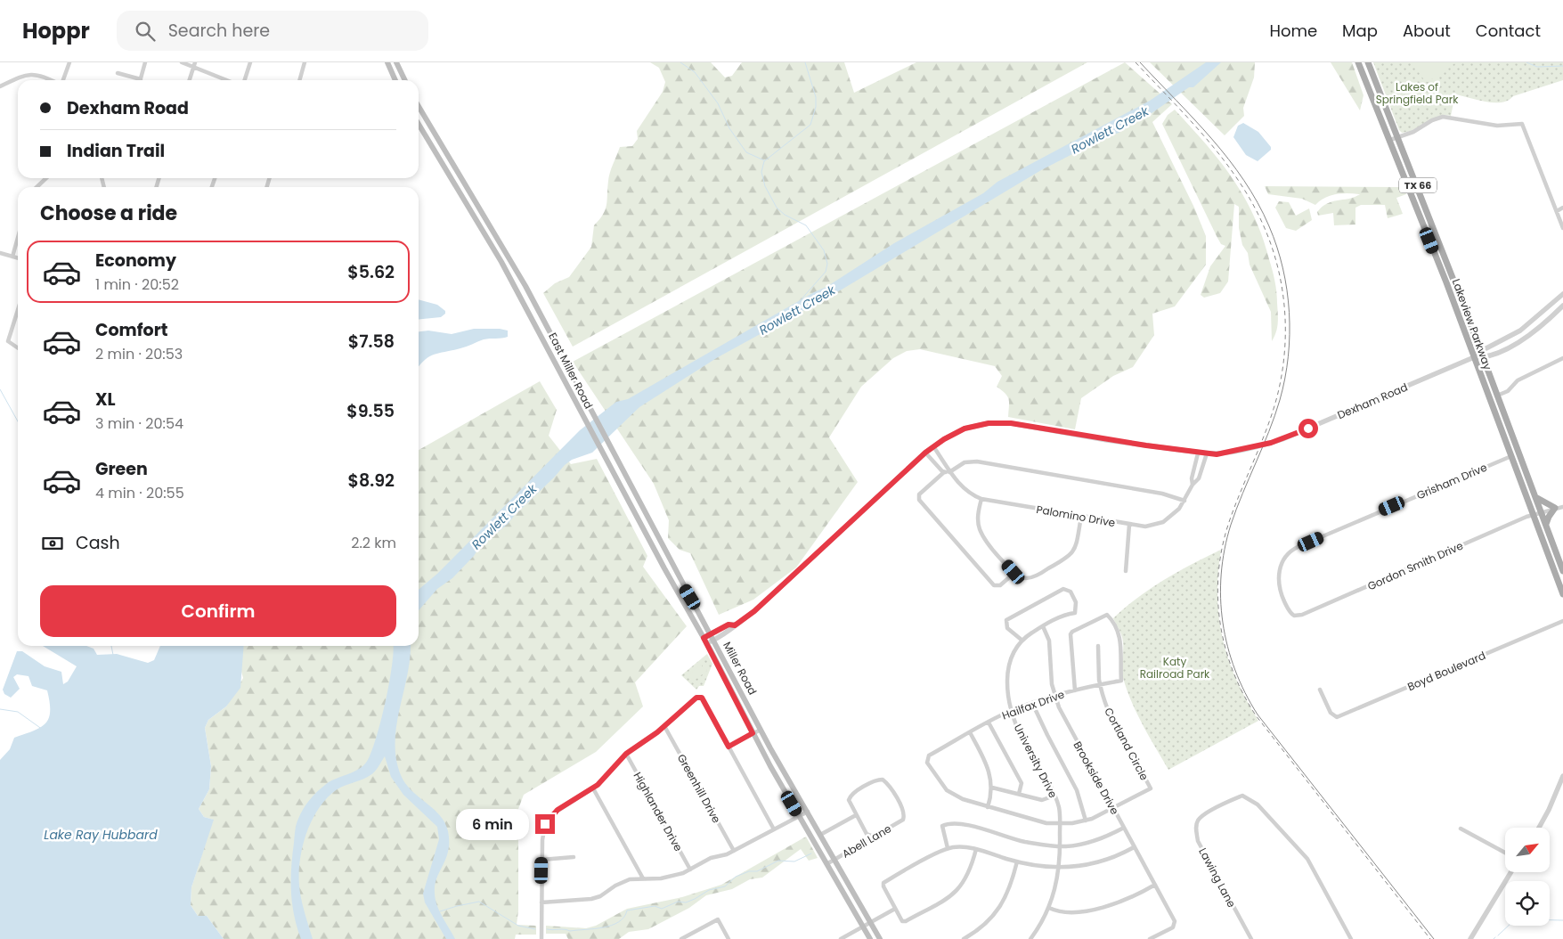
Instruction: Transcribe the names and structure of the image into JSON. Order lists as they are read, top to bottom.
{
  "streets": {
    "main road": [
      "TX 66",
      "Lakeview Parkway",
      "East Miller Road",
      "Miller Road"
    ],
    "street": [
      "Dexham Road",
      "Grisham Drive",
      "Palomino Drive",
      "Gordon Smith Drive",
      "Boyd Boulevard",
      "Hailfax Drive",
      "Cortland Circle",
      "University Drive",
      "Brookside Drive",
      "Greenhill Drive",
      "Highlander Drive",
      "Abell Lane",
      "Lawing Lane"
    ]
  },
  "crossings": [
    ["Lakeview Parkway", "Dexham Road"],
    ["Lakeview Parkway", "Grisham Drive"],
    ["Lakeview Parkway", "Gordon Smith Drive"],
    ["East Miller Road", "Dexham Road"],
    ["East Miller Road", "Miller Road"],
    ["Dexham Road", "Palomino Drive"],
    ["Dexham Road", "Miller Road"],
    ["Grisham Drive", "Gordon Smith Drive"],
    ["Miller Road", "Abell Lane"],
    ["Hailfax Drive", "Cortland Circle"],
    ["Hailfax Drive", "University Drive"],
    ["Hailfax Drive", "Brookside Drive"],
    ["Cortland Circle", "Brookside Drive"]
  ],
  "water": ["Rowlett Creek", "Lake Ray Hubbard"],
  "parks": ["Lakes of Springfield Park", "Katy Railroad Park"],
  "north": "top right",
  "page": {
    "header": "Hoppr",
    "search": "Search here",
    "nav": [
      "Home",
      "Map",
      "About",
      "Contact"
    ],
    "banner": ["Dexham Road", "Indian Trail"],
    "heading": "Choose a ride",
    "list": [
      {
        "name": "Economy",
        "note": "1 min · 20:52",
        "value": "$5.62"
      },
      {
        "name": "Comfort",
        "note": "2 min · 20:53",
        "value": "$7.58"
      },
      {
        "name": "XL",
        "note": "3 min · 20:54",
        "value": "$9.55"
      },
      {
        "name": "Green",
        "note": "4 min · 20:55",
        "value": "$8.92"
      }
    ],
    "pay": ["Cash", "2.2 km"],
    "buttons": "Confirm",
    "bubble": "6 min"
  }
}
